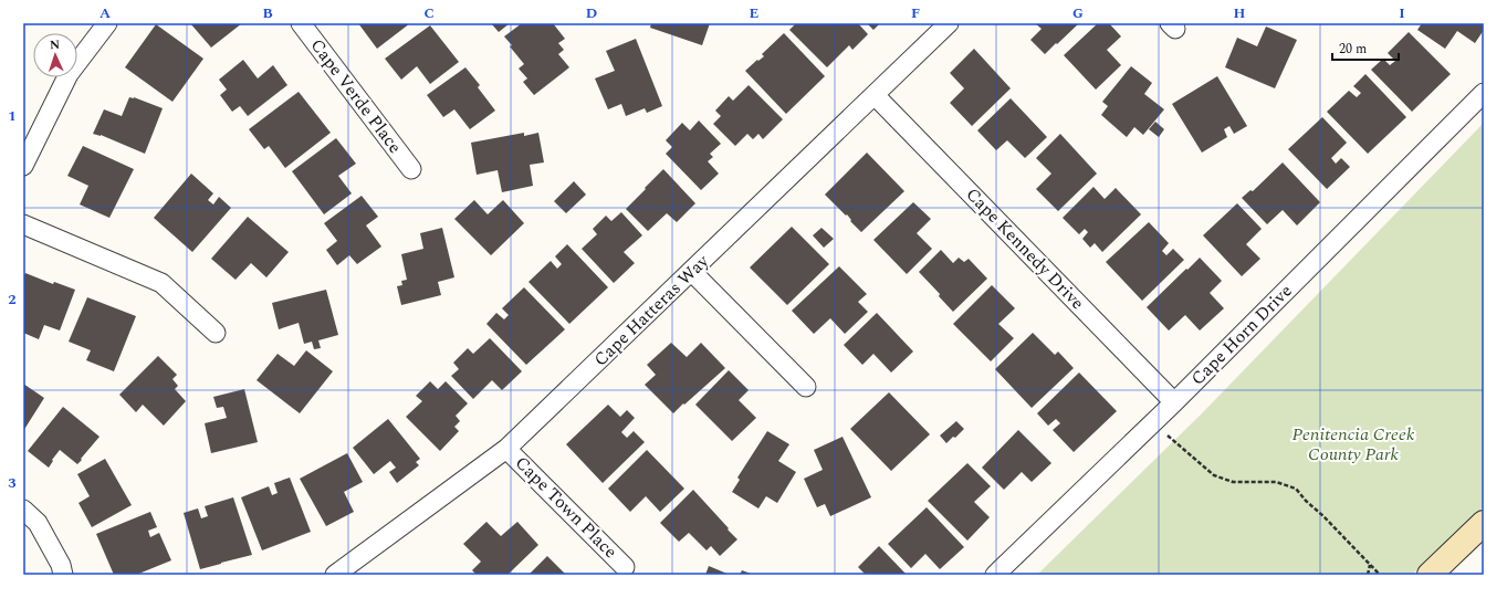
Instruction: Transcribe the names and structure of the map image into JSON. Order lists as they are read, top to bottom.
{
  "streets": {
    "street": [
      "Cape Verde Place",
      "Cape Kennedy Drive",
      "Cape Hatteras Way",
      "Cape Horn Drive",
      "Cape Town Place"
    ]
  },
  "crossings": [
    ["Cape Kennedy Drive", "Cape Hatteras Way"],
    ["Cape Kennedy Drive", "Cape Horn Drive"],
    ["Cape Hatteras Way", "Cape Town Place"]
  ],
  "parks": ["Penitencia Creek County Park"],
  "scale_bar": "20 m",
  "north": "top",
  "grid": {
    "columns": [
      "A",
      "B",
      "C",
      "D",
      "E",
      "F",
      "G",
      "H",
      "I"
    ],
    "rows": ["1", "2", "3"]
  }
}
